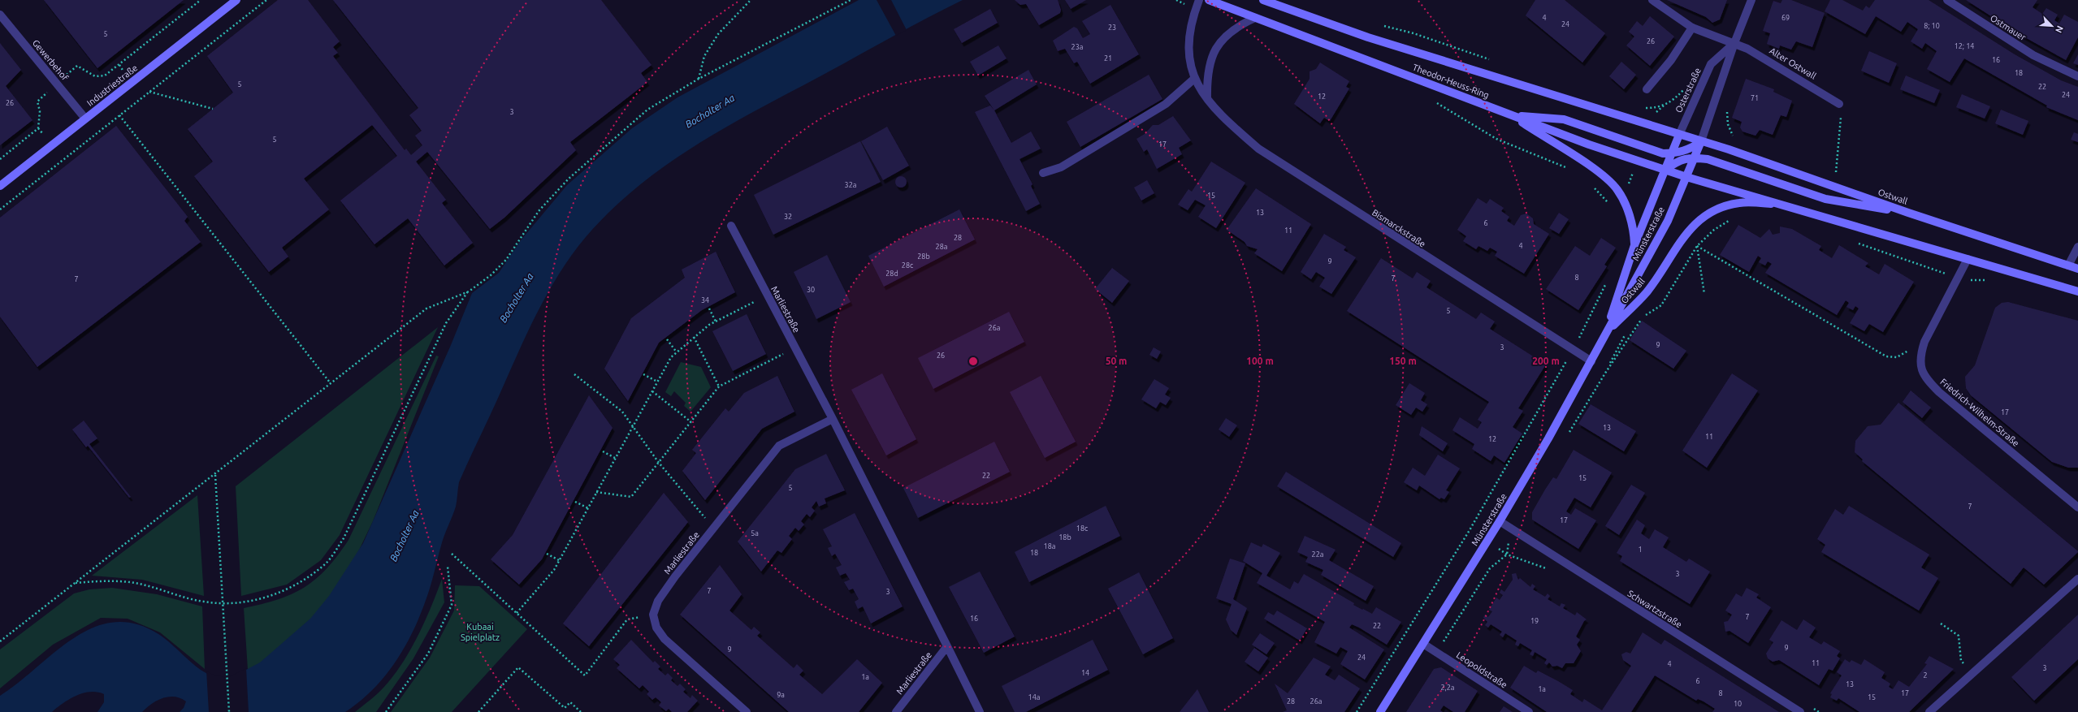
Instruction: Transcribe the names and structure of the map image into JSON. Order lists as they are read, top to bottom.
{
  "streets": {
    "main road": [
      "Theodor-Heuss-Ring",
      "Industriestraße",
      "Ostwall",
      "Münsterstraße"
    ],
    "street": [
      "Ostmauer",
      "Gewerbehof",
      "Alter Ostwall",
      "Osterstraße",
      "Bismarckstraße",
      "Marliestraße",
      "Friedrich-Wilhelm-Straße",
      "Schwartzstraße",
      "Leopoldstraße"
    ]
  },
  "crossings": [
    ["Gewerbehof", "Industriestraße"],
    ["Alter Ostwall", "Osterstraße"],
    ["Theodor-Heuss-Ring", "Osterstraße"],
    ["Theodor-Heuss-Ring", "Ostwall"],
    ["Theodor-Heuss-Ring", "Münsterstraße"],
    ["Osterstraße", "Ostwall"],
    ["Osterstraße", "Münsterstraße"],
    ["Ostwall", "Münsterstraße"],
    ["Ostwall", "Friedrich-Wilhelm-Straße"],
    ["Bismarckstraße", "Münsterstraße"],
    ["Münsterstraße", "Schwartzstraße"],
    ["Münsterstraße", "Leopoldstraße"]
  ],
  "water": ["Bocholter Aa"],
  "parks": ["Kubaai Spielplatz"],
  "house_numbers": [
    "4",
    "69",
    "24",
    "8; 10",
    "23",
    "5",
    "26",
    "12; 14",
    "23a",
    "21",
    "16",
    "18",
    "5",
    "22",
    "24",
    "12",
    "71",
    "26",
    "3",
    "5",
    "17",
    "32a",
    "15",
    "13",
    "32",
    "6",
    "11",
    "28",
    "4",
    "28a",
    "28b",
    "9",
    "28c",
    "28d",
    "8",
    "7",
    "7",
    "30",
    "34",
    "5",
    "26a",
    "9",
    "3",
    "26",
    "17",
    "13",
    "11",
    "12",
    "22",
    "15",
    "5",
    "7",
    "17",
    "18c",
    "5a",
    "18b",
    "18a",
    "1",
    "18",
    "22a",
    "3",
    "7",
    "3",
    "7",
    "16",
    "19",
    "22",
    "9",
    "9",
    "24",
    "11",
    "4",
    "3",
    "14",
    "2",
    "1a",
    "6",
    "13",
    "2,2a",
    "1a",
    "8",
    "17",
    "9a",
    "14a",
    "15",
    "28",
    "26a",
    "10"
  ],
  "north": "bottom right",
  "rings": [
    "50 m",
    "100 m",
    "150 m",
    "200 m"
  ]
}
